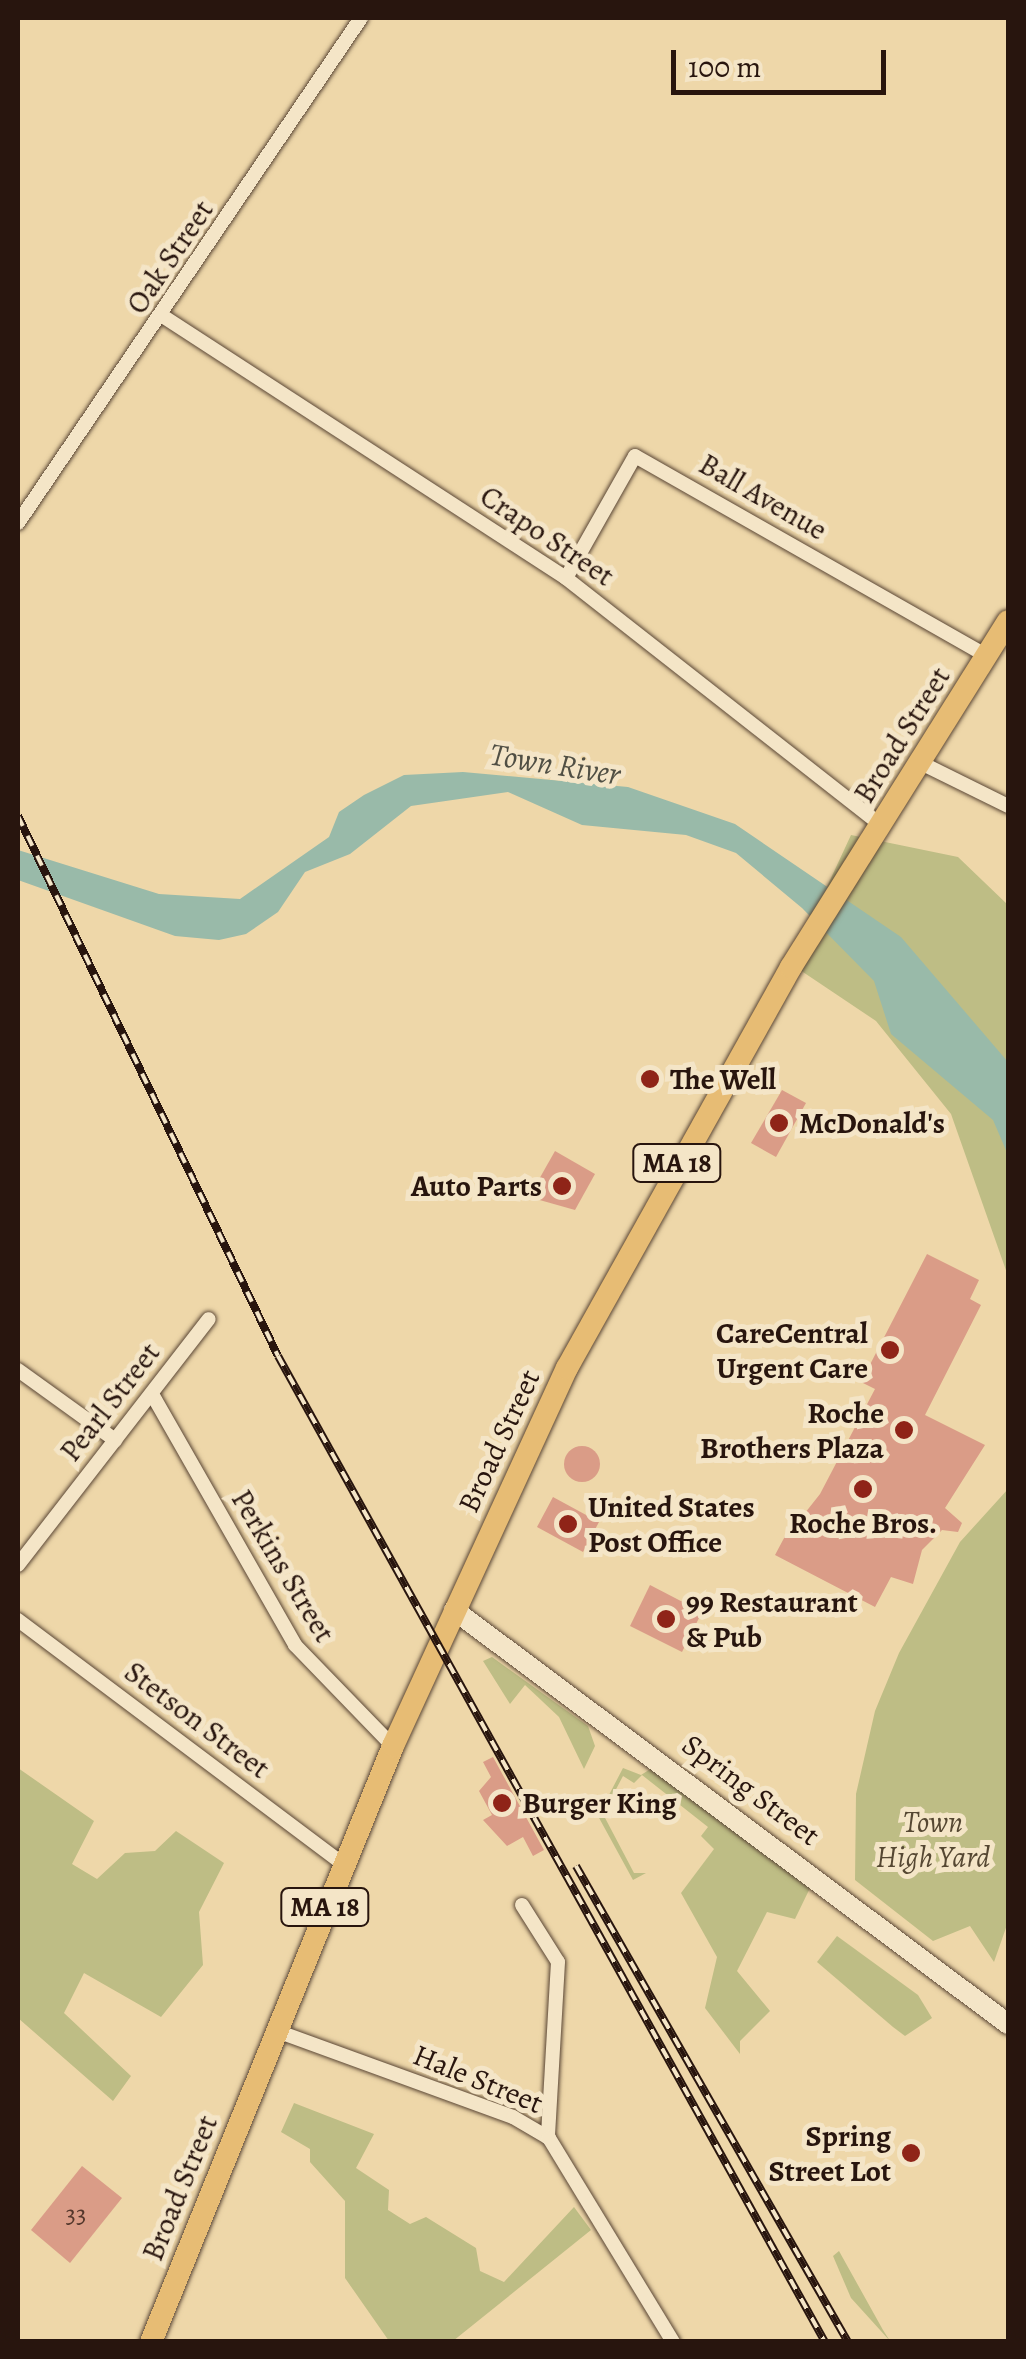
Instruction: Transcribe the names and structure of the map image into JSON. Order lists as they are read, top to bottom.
{
  "streets": {
    "main road": ["Broad Street", "MA 18"],
    "street": [
      "Oak Street",
      "Ball Avenue",
      "Crapo Street",
      "Pearl Street",
      "Perkins Street",
      "Stetson Street",
      "Spring Street",
      "Hale Street"
    ]
  },
  "crossings": [
    ["Oak Street", "Crapo Street"],
    ["Ball Avenue", "Crapo Street"],
    ["Ball Avenue", "Broad Street"],
    ["Crapo Street", "Broad Street"],
    ["Broad Street", "Perkins Street"],
    ["Broad Street", "Stetson Street"],
    ["Broad Street", "Spring Street"],
    ["Broad Street", "Hale Street"],
    ["Pearl Street", "Perkins Street"]
  ],
  "water": ["Town River"],
  "parks": ["Town High Yard"],
  "places": [
    "The Well",
    "McDonald's",
    "Auto Parts",
    "CareCentral Urgent Care",
    "Roche Brothers Plaza",
    "Roche Bros.",
    "United States Post Office",
    "99 Restaurant & Pub",
    "Burger King",
    "Spring Street Lot"
  ],
  "house_numbers": ["33"],
  "scale_bar": "100 m"
}
